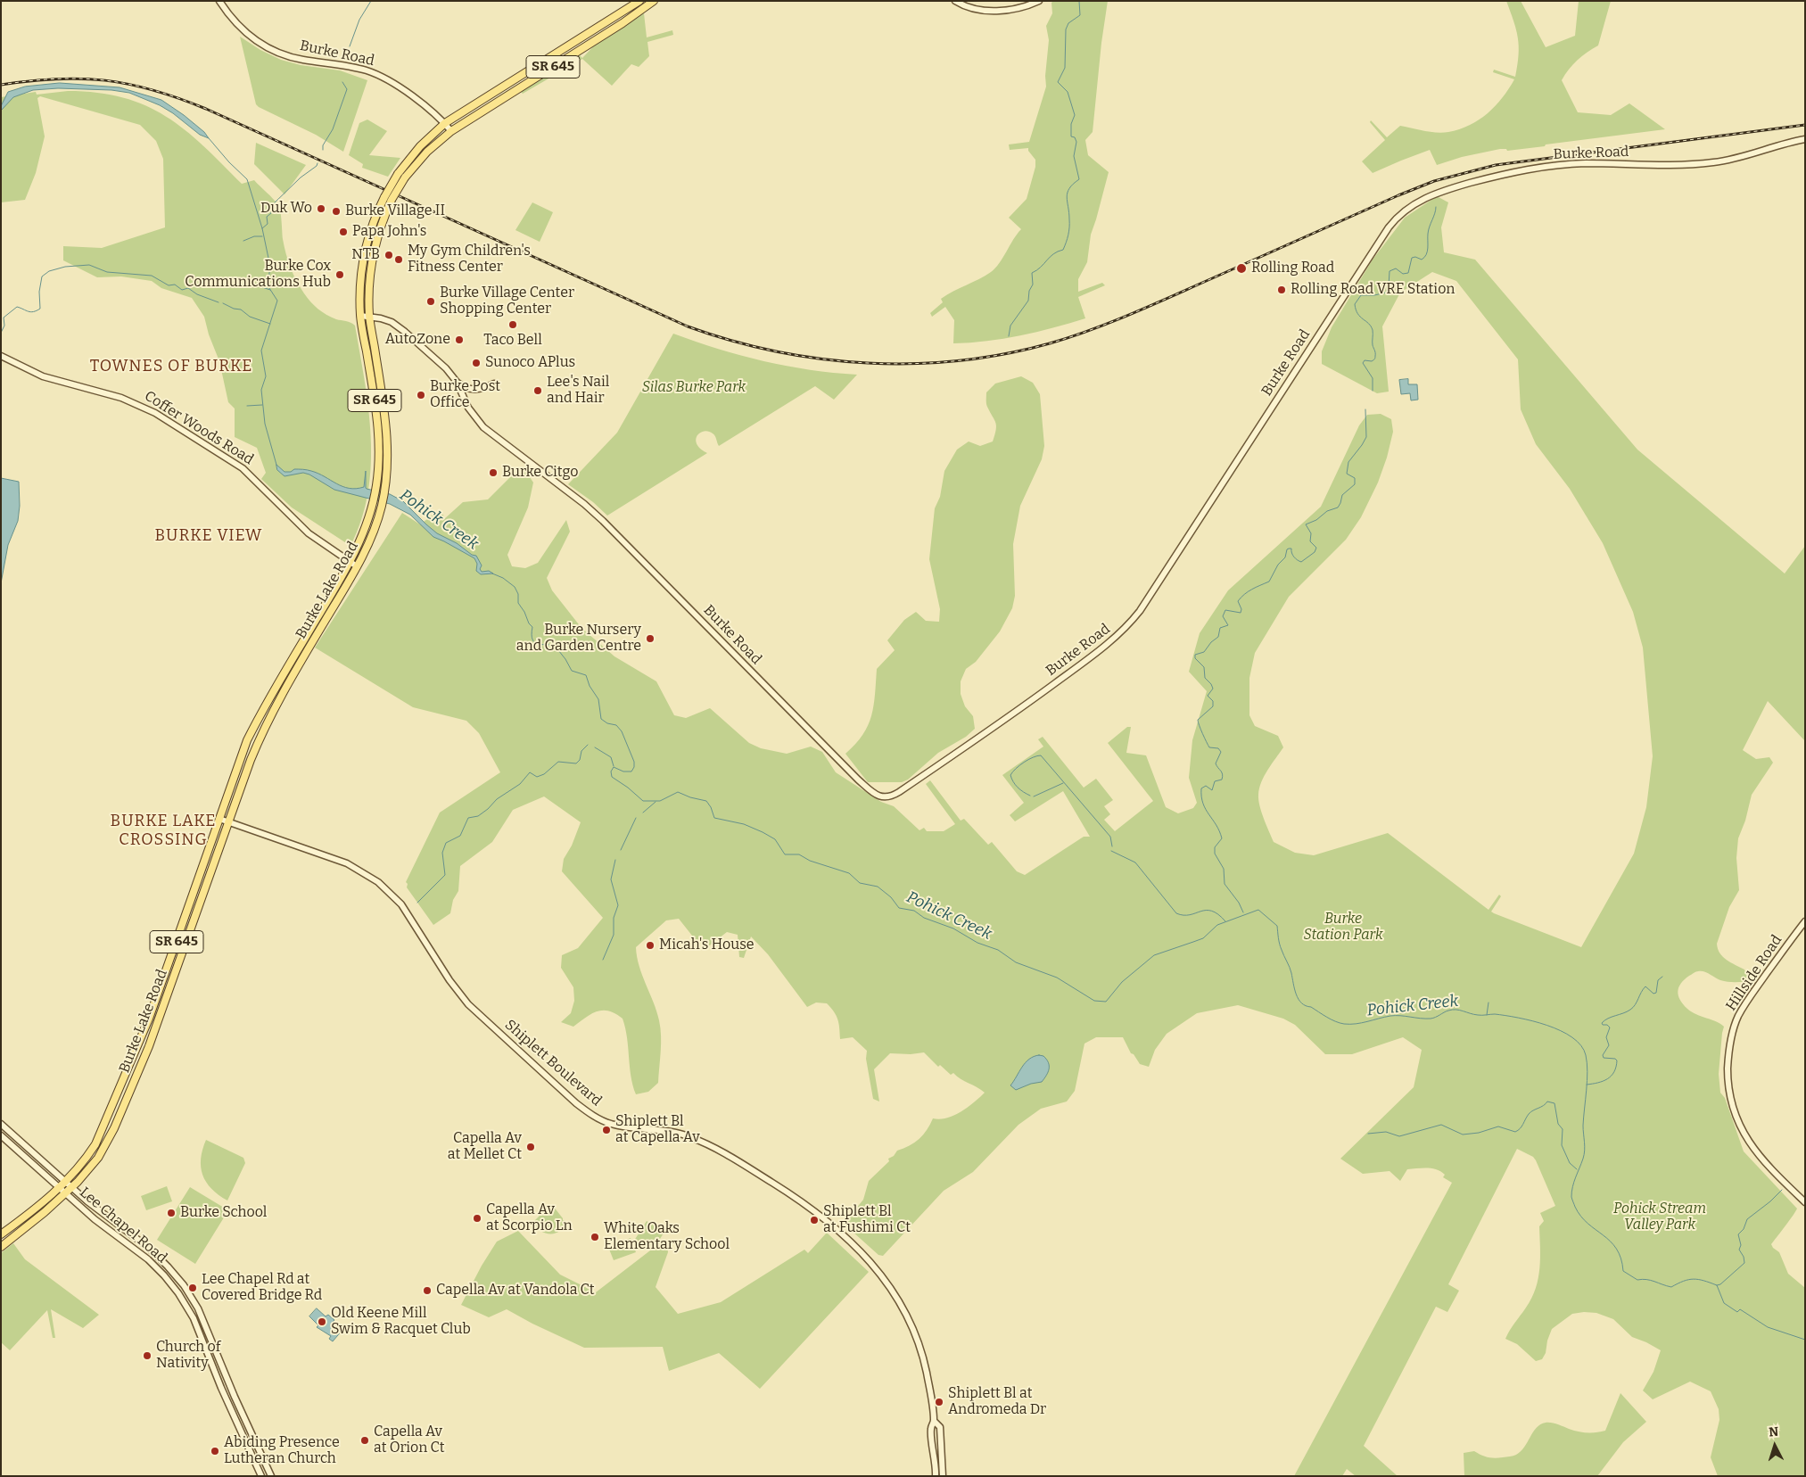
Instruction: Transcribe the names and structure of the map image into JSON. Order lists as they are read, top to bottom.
{
  "streets": {
    "main road": ["SR 645", "Burke Lake Road"],
    "street": [
      "Burke Road",
      "Coffer Woods Road",
      "Hillside Road",
      "Shiplett Boulevard",
      "Lee Chapel Road"
    ]
  },
  "crossings": [
    ["Burke Road", "Burke Lake Road"],
    ["Coffer Woods Road", "Burke Lake Road"],
    ["Burke Lake Road", "Shiplett Boulevard"],
    ["Burke Lake Road", "Lee Chapel Road"]
  ],
  "districts": ["TOWNES OF BURKE", "BURKE VIEW", "BURKE LAKE CROSSING"],
  "water": ["Pohick Creek"],
  "parks": ["Silas Burke Park", "Burke Station Park", "Pohick Stream Valley Park"],
  "places": [
    "Duk Wo",
    "Burke Village II",
    "Papa John's",
    "NTB",
    "My Gym Children's Fitness Center",
    "Rolling Road",
    "Burke Cox Communications Hub",
    "Rolling Road VRE Station",
    "Burke Village Center Shopping Center",
    "Taco Bell",
    "AutoZone",
    "Sunoco APlus",
    "Lee's Nail and Hair",
    "Burke Post Office",
    "Burke Citgo",
    "Burke Nursery and Garden Centre",
    "Micah's House",
    "Shiplett Bl at Capella Av",
    "Capella Av at Mellet Ct",
    "Burke School",
    "Capella Av at Scorpio Ln",
    "Shiplett Bl at Fushimi Ct",
    "White Oaks Elementary School",
    "Lee Chapel Rd at Covered Bridge Rd",
    "Capella Av at Vandola Ct",
    "Old Keene Mill Swim & Racquet Club",
    "Church of Nativity",
    "Shiplett Bl at Andromeda Dr",
    "Capella Av at Orion Ct",
    "Abiding Presence Lutheran Church"
  ],
  "north": "top"
}
